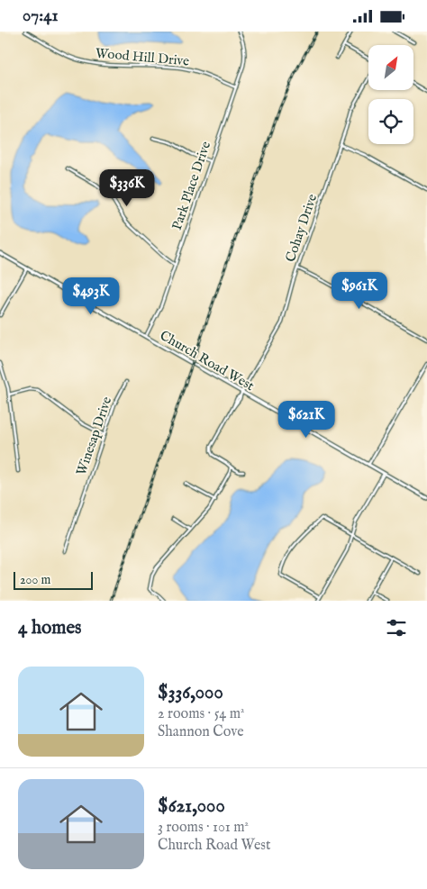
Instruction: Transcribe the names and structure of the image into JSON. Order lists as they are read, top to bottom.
{
  "streets": {
    "street": [
      "Wood Hill Drive",
      "Park Place Drive",
      "Cohay Drive",
      "Church Road West",
      "Winesap Drive"
    ]
  },
  "crossings": [
    ["Wood Hill Drive", "Park Place Drive"],
    ["Park Place Drive", "Church Road West"],
    ["Cohay Drive", "Church Road West"]
  ],
  "scale_bar": "200 m",
  "north": "top right",
  "page": {
    "status": "07:41",
    "price": [
      "$336K",
      "$961K",
      "$493K",
      "$621K"
    ],
    "scale": "200 m",
    "heading": "4 homes",
    "list": [
      {
        "name": "$336,000",
        "note": "2 rooms · 54 m² · Shannon Cove"
      },
      {
        "name": "$621,000",
        "note": "3 rooms · 101 m² · Church Road West"
      }
    ]
  }
}
